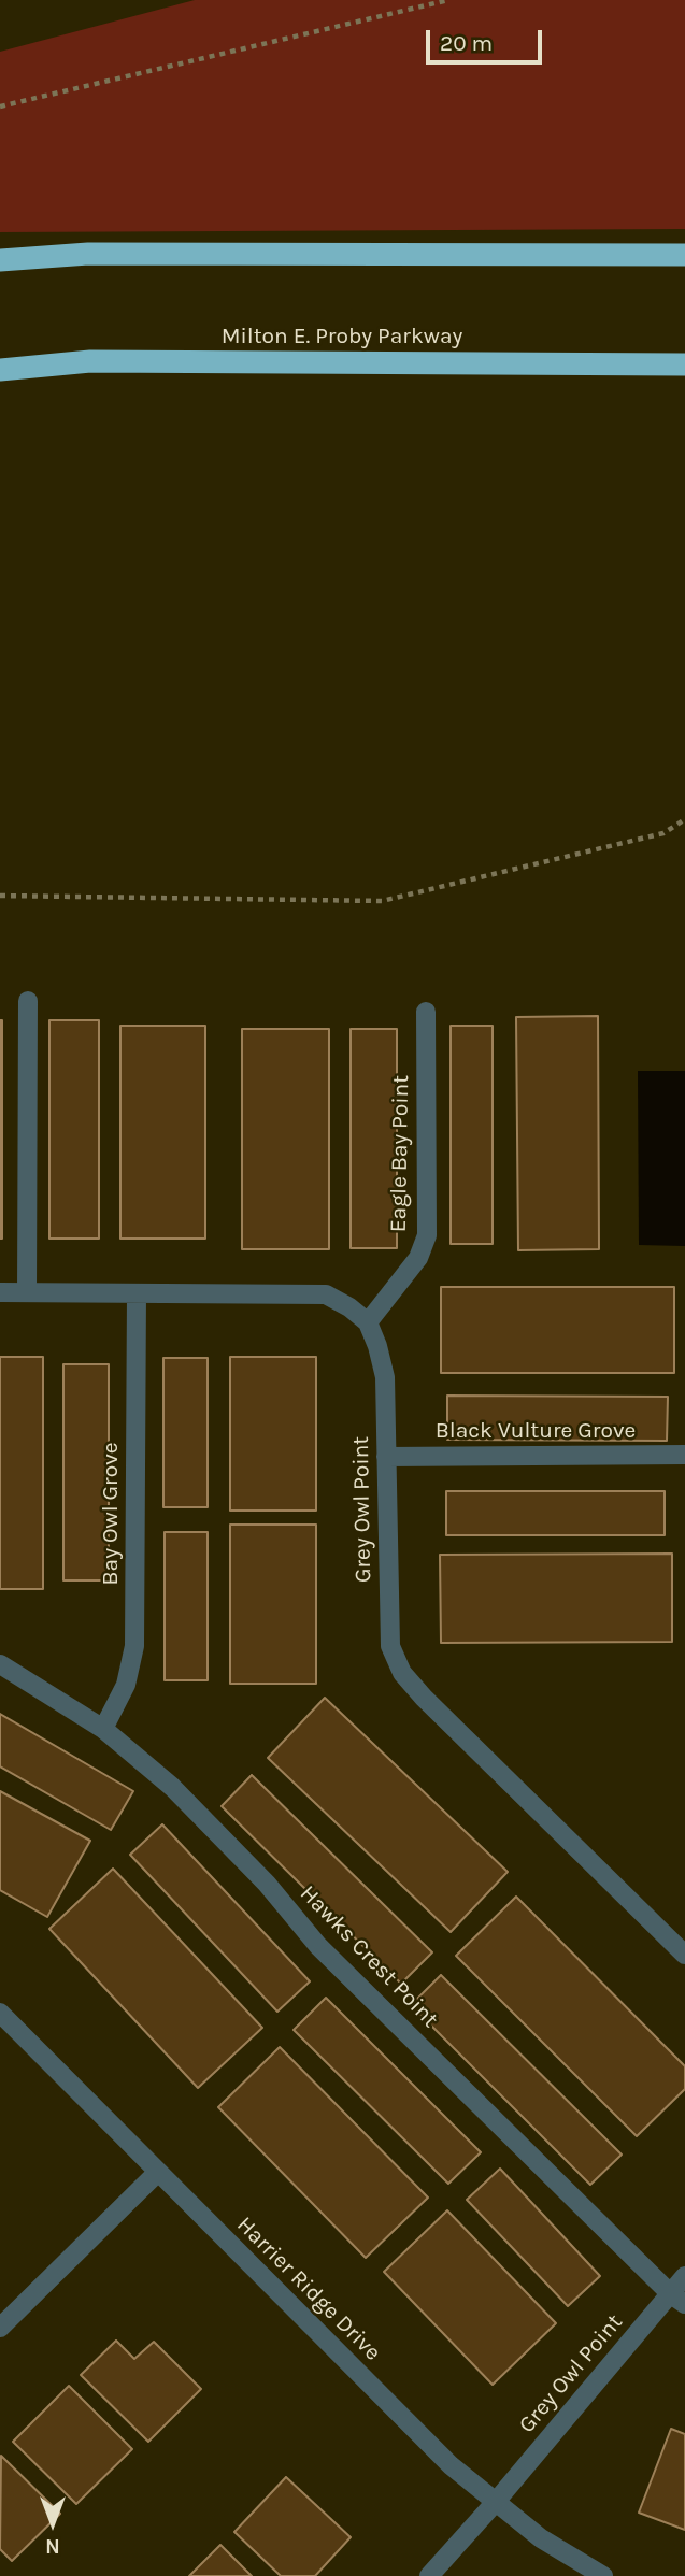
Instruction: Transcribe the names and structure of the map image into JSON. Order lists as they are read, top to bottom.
{
  "streets": {
    "highway": ["Milton E. Proby Parkway"],
    "street": [
      "Eagle Bay Point",
      "Black Vulture Grove",
      "Grey Owl Point",
      "Bay Owl Grove",
      "Hawks Crest Point",
      "Harrier Ridge Drive"
    ]
  },
  "crossings": [
    ["Eagle Bay Point", "Grey Owl Point"],
    ["Black Vulture Grove", "Grey Owl Point"],
    ["Grey Owl Point", "Hawks Crest Point"],
    ["Grey Owl Point", "Harrier Ridge Drive"],
    ["Bay Owl Grove", "Hawks Crest Point"]
  ],
  "scale_bar": "20 m",
  "north": "bottom"
}
